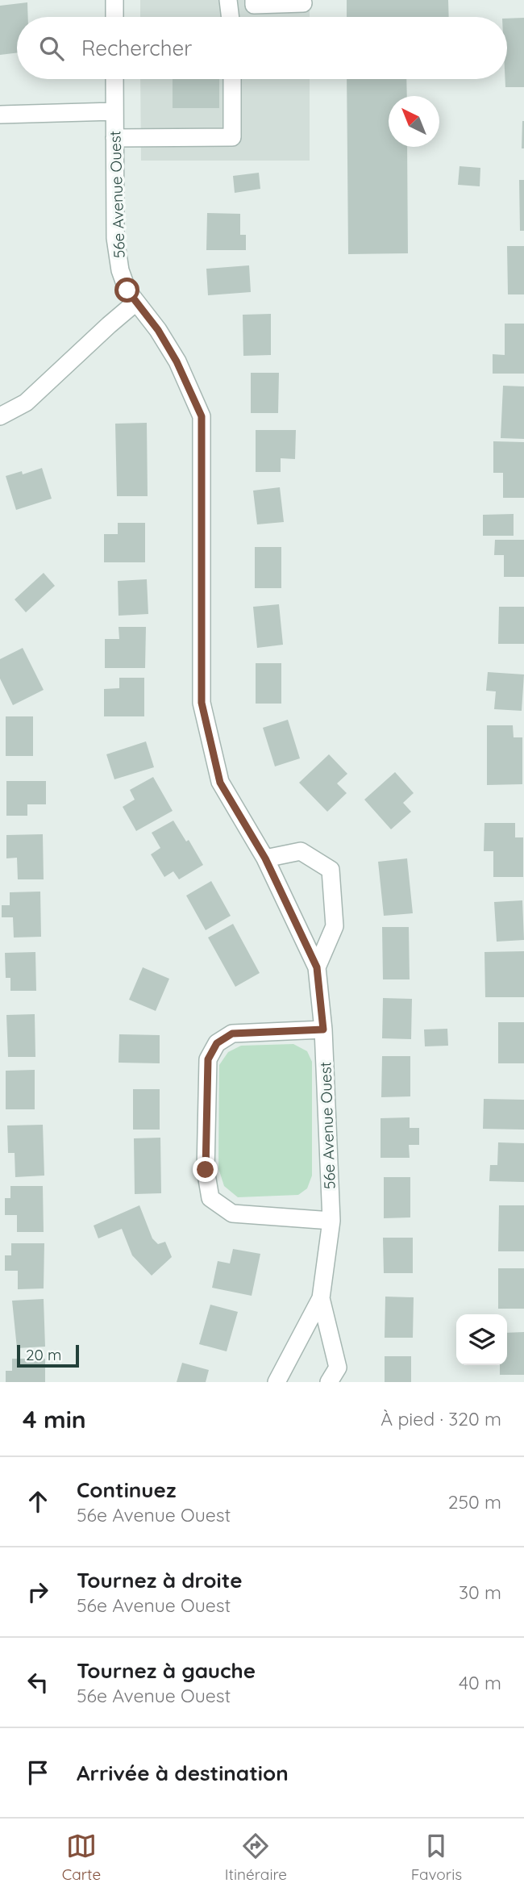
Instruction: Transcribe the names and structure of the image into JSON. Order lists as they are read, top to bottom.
{
  "streets": {
    "street": ["56e Avenue Ouest"]
  },
  "scale_bar": "20 m",
  "north": "top left",
  "page": {
    "search": "Rechercher",
    "scale": "20 m",
    "heading": ["4 min", "À pied · 320 m"],
    "list": [
      ["Continuez", "56e Avenue Ouest", "250 m"],
      ["Tournez à droite", "56e Avenue Ouest", "30 m"],
      ["Tournez à gauche", "56e Avenue Ouest", "40 m"],
      "Arrivée à destination"
    ],
    "nav": ["Carte", "Itinéraire", "Favoris"]
  }
}
